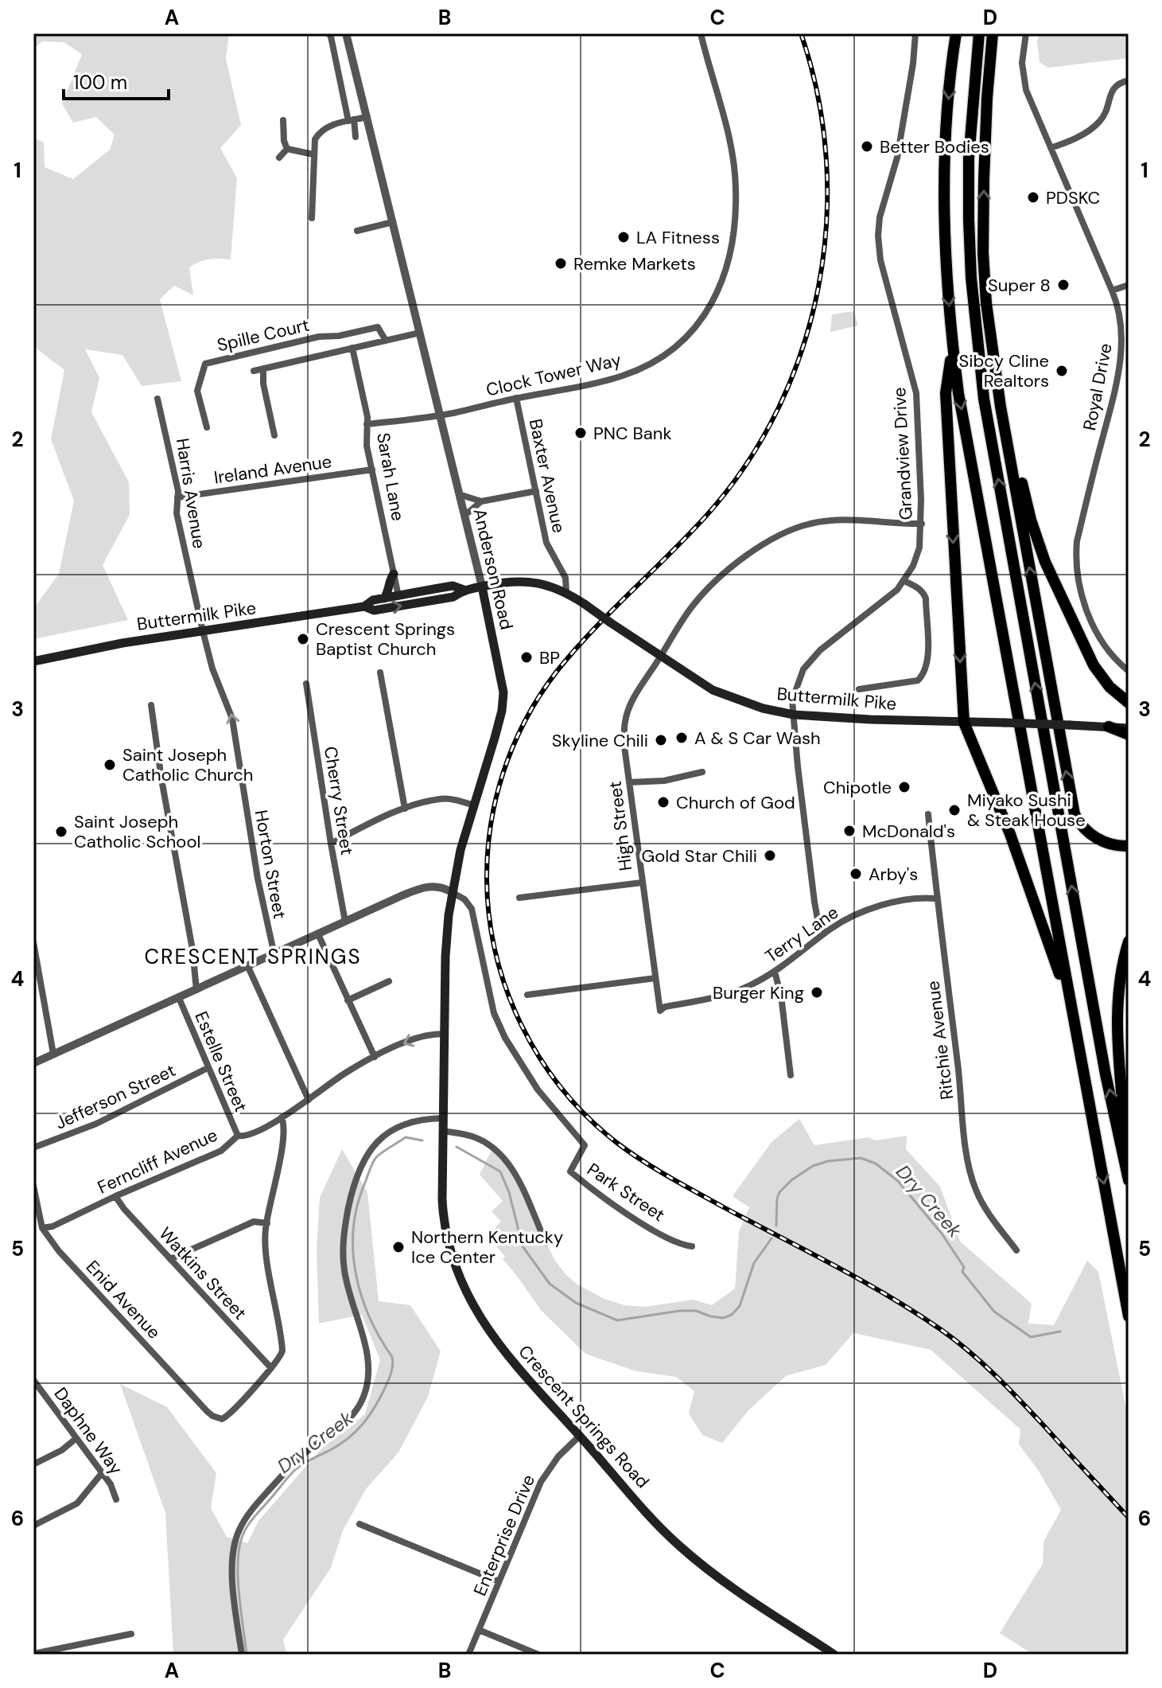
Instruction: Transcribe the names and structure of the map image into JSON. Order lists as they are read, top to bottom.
{
  "streets": {
    "main road": ["Anderson Road", "Buttermilk Pike", "Crescent Springs Road"],
    "street": [
      "Spille Court",
      "Clock Tower Way",
      "Royal Drive",
      "Grandview Drive",
      "Ireland Avenue",
      "Baxter Avenue",
      "Sarah Lane",
      "Harris Avenue",
      "Cherry Street",
      "High Street",
      "Horton Street",
      "Terry Lane",
      "Ritchie Avenue",
      "Estelle Street",
      "Jefferson Street",
      "Ferncliff Avenue",
      "Park Street",
      "Watkins Street",
      "Enid Avenue",
      "Daphne Way",
      "Enterprise Drive"
    ]
  },
  "crossings": [
    ["Clock Tower Way", "Baxter Avenue"],
    ["Clock Tower Way", "Sarah Lane"],
    ["Clock Tower Way", "Anderson Road"],
    ["Grandview Drive", "Buttermilk Pike"],
    ["Grandview Drive", "High Street"],
    ["Grandview Drive", "Terry Lane"],
    ["Ireland Avenue", "Sarah Lane"],
    ["Ireland Avenue", "Harris Avenue"],
    ["Baxter Avenue", "Buttermilk Pike"],
    ["Sarah Lane", "Buttermilk Pike"],
    ["Harris Avenue", "Buttermilk Pike"],
    ["Harris Avenue", "Horton Street"],
    ["Anderson Road", "Buttermilk Pike"],
    ["Anderson Road", "Ferncliff Avenue"],
    ["Anderson Road", "Park Street"],
    ["Anderson Road", "Crescent Springs Road"],
    ["Buttermilk Pike", "High Street"],
    ["Buttermilk Pike", "Horton Street"],
    ["High Street", "Terry Lane"],
    ["Terry Lane", "Ritchie Avenue"],
    ["Estelle Street", "Jefferson Street"],
    ["Estelle Street", "Ferncliff Avenue"],
    ["Ferncliff Avenue", "Watkins Street"],
    ["Ferncliff Avenue", "Enid Avenue"],
    ["Watkins Street", "Enid Avenue"],
    ["Crescent Springs Road", "Enterprise Drive"]
  ],
  "one_way": ["Horton Street"],
  "districts": ["CRESCENT SPRINGS"],
  "water": ["Dry Creek"],
  "places": [
    "Better Bodies",
    "PDSKC",
    "LA Fitness",
    "Remke Markets",
    "Super 8",
    "Sibcy Cline Realtors",
    "PNC Bank",
    "Crescent Springs Baptist Church",
    "BP",
    "A & S Car Wash",
    "Skyline Chili",
    "Saint Joseph Catholic Church",
    "Chipotle",
    "Church of God",
    "Miyako Sushi & Steak House",
    "McDonald's",
    "Saint Joseph Catholic School",
    "Gold Star Chili",
    "Arby's",
    "Burger King",
    "Northern Kentucky Ice Center"
  ],
  "scale_bar": "100 m",
  "grid": {
    "columns": [
      "A",
      "B",
      "C",
      "D"
    ],
    "rows": [
      "1",
      "2",
      "3",
      "4",
      "5",
      "6"
    ]
  }
}
